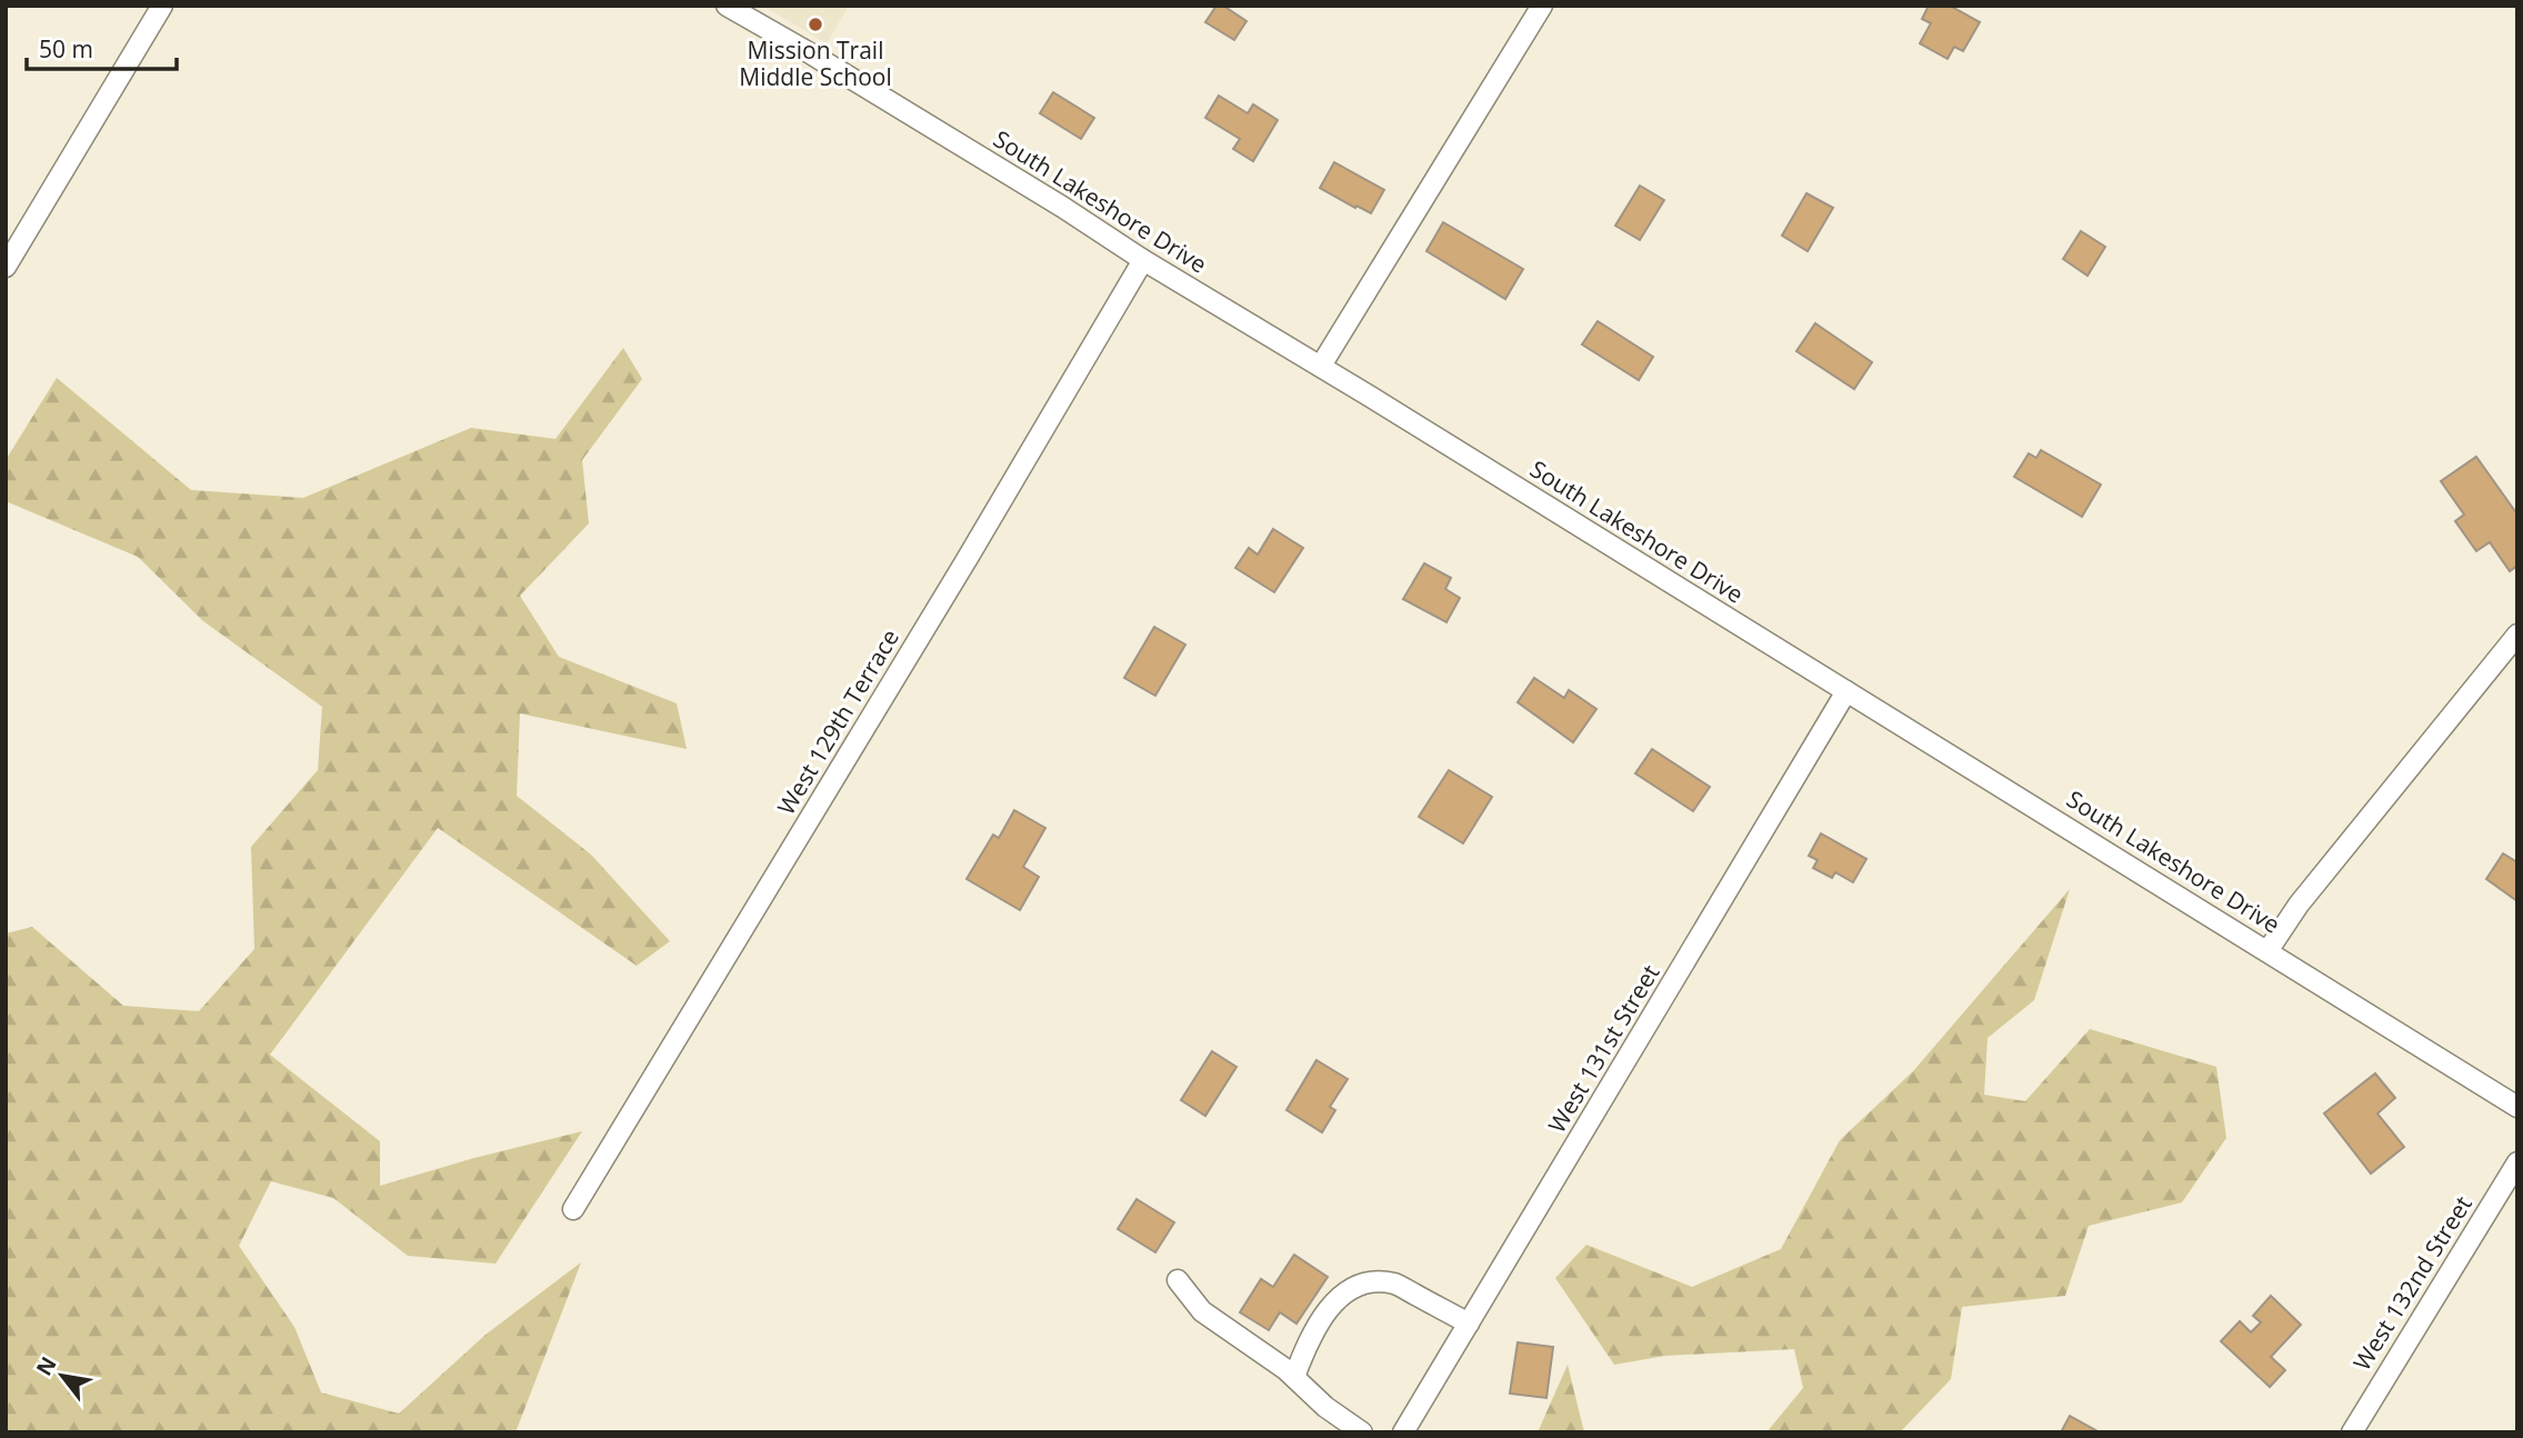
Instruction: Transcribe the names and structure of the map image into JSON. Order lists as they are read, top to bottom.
{
  "streets": {
    "street": [
      "South Lakeshore Drive",
      "West 129th Terrace",
      "West 131st Street",
      "West 132nd Street"
    ]
  },
  "crossings": [
    ["South Lakeshore Drive", "West 129th Terrace"],
    ["South Lakeshore Drive", "West 131st Street"]
  ],
  "places": ["Mission Trail Middle School"],
  "scale_bar": "50 m",
  "north": "top left"
}
